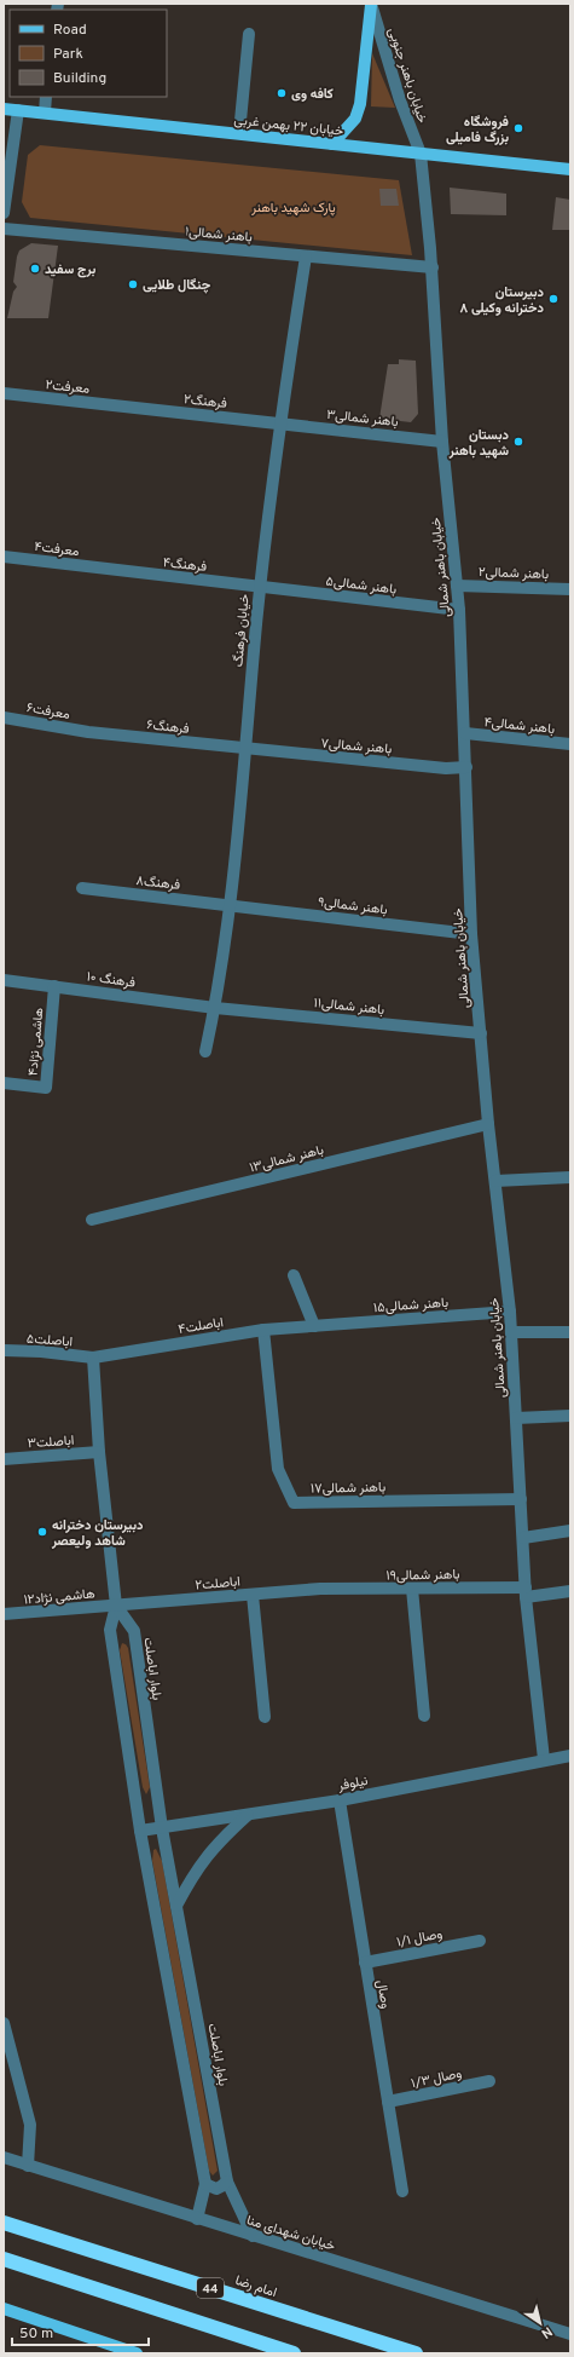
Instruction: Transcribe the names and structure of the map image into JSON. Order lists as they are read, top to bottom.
{
  "streets": {
    "highway": ["امام رضا", "44"],
    "main road": ["خیابان ۲۲ بهمن غربی"],
    "street": [
      "خیابان باهنر جنوبی",
      "باهنر شمالی۱",
      "معرفت۲",
      "فرهنگ۲",
      "باهنر شمالی۳",
      "معرفت۴",
      "فرهنگ۴",
      "خیابان باهنر شمالی",
      "باهنر شمالی۲",
      "باهنر شمالی۵",
      "خیابان فرهنگ",
      "معرفت۶",
      "باهنر شمالی۴",
      "فرهنگ۶",
      "باهنر شمالی۷",
      "فرهنگ۸",
      "باهنر شمالی۹",
      "فرهنگ ۱۰",
      "باهنر شمالی۱۱",
      "هاشمی نژاد۴",
      "باهنر شمالی۱۳",
      "باهنر شمالی۱۵",
      "اباصلت۴",
      "اباصلت۵",
      "اباصلت۳",
      "باهنر شمالی۱۷",
      "باهنر شمالی۱۹",
      "اباصلت۲",
      "هاشمی نژاد۱۲",
      "بلوار اباصلت",
      "نیلوفر",
      "وصال ۱/۱",
      "وصال",
      "وصال ۱/۳",
      "خیابان شهدای منا"
    ]
  },
  "crossings": [
    ["خیابان باهنر جنوبی", "خیابان ۲۲ بهمن غربی"],
    ["خیابان باهنر جنوبی", "خیابان باهنر شمالی"],
    ["خیابان ۲۲ بهمن غربی", "خیابان باهنر شمالی"],
    ["باهنر شمالی۱", "خیابان باهنر شمالی"],
    ["باهنر شمالی۱", "خیابان فرهنگ"],
    ["معرفت۲", "فرهنگ۲"],
    ["فرهنگ۲", "باهنر شمالی۳"],
    ["فرهنگ۲", "خیابان فرهنگ"],
    ["باهنر شمالی۳", "خیابان باهنر شمالی"],
    ["باهنر شمالی۳", "خیابان فرهنگ"],
    ["معرفت۴", "فرهنگ۴"],
    ["فرهنگ۴", "باهنر شمالی۵"],
    ["فرهنگ۴", "خیابان فرهنگ"],
    ["خیابان باهنر شمالی", "باهنر شمالی۲"],
    ["خیابان باهنر شمالی", "باهنر شمالی۵"],
    ["خیابان باهنر شمالی", "باهنر شمالی۴"],
    ["خیابان باهنر شمالی", "باهنر شمالی۷"],
    ["خیابان باهنر شمالی", "باهنر شمالی۹"],
    ["خیابان باهنر شمالی", "باهنر شمالی۱۱"],
    ["خیابان باهنر شمالی", "باهنر شمالی۱۳"],
    ["خیابان باهنر شمالی", "باهنر شمالی۱۵"],
    ["خیابان باهنر شمالی", "باهنر شمالی۱۷"],
    ["خیابان باهنر شمالی", "باهنر شمالی۱۹"],
    ["خیابان باهنر شمالی", "نیلوفر"],
    ["باهنر شمالی۵", "خیابان فرهنگ"],
    ["خیابان فرهنگ", "فرهنگ۶"],
    ["خیابان فرهنگ", "باهنر شمالی۷"],
    ["خیابان فرهنگ", "فرهنگ۸"],
    ["خیابان فرهنگ", "باهنر شمالی۹"],
    ["خیابان فرهنگ", "فرهنگ ۱۰"],
    ["خیابان فرهنگ", "باهنر شمالی۱۱"],
    ["معرفت۶", "فرهنگ۶"],
    ["فرهنگ۶", "باهنر شمالی۷"],
    ["فرهنگ۸", "باهنر شمالی۹"],
    ["فرهنگ ۱۰", "باهنر شمالی۱۱"],
    ["فرهنگ ۱۰", "هاشمی نژاد۴"],
    ["باهنر شمالی۱۵", "اباصلت۴"],
    ["اباصلت۴", "اباصلت۵"],
    ["اباصلت۴", "باهنر شمالی۱۷"],
    ["باهنر شمالی۱۹", "اباصلت۲"],
    ["اباصلت۲", "هاشمی نژاد۱۲"],
    ["اباصلت۲", "بلوار اباصلت"],
    ["هاشمی نژاد۱۲", "بلوار اباصلت"],
    ["بلوار اباصلت", "نیلوفر"],
    ["بلوار اباصلت", "خیابان شهدای منا"],
    ["نیلوفر", "وصال"],
    ["وصال ۱/۱", "وصال"],
    ["وصال", "وصال ۱/۳"]
  ],
  "parks": ["پارک شهید باهنر"],
  "places": [
    "کافه وی",
    "فروشگاه بزرگ فامیلی",
    "برج سفید",
    "چنگال طلایی",
    "دبیرستان دخترانه وکیلی ۸",
    "دبستان شهید باهنر",
    "دبیرستان دخترانه شاهد ولیعصر"
  ],
  "legend": ["Road", "Park", "Building"],
  "scale_bar": "50 m",
  "north": "bottom right"
}
